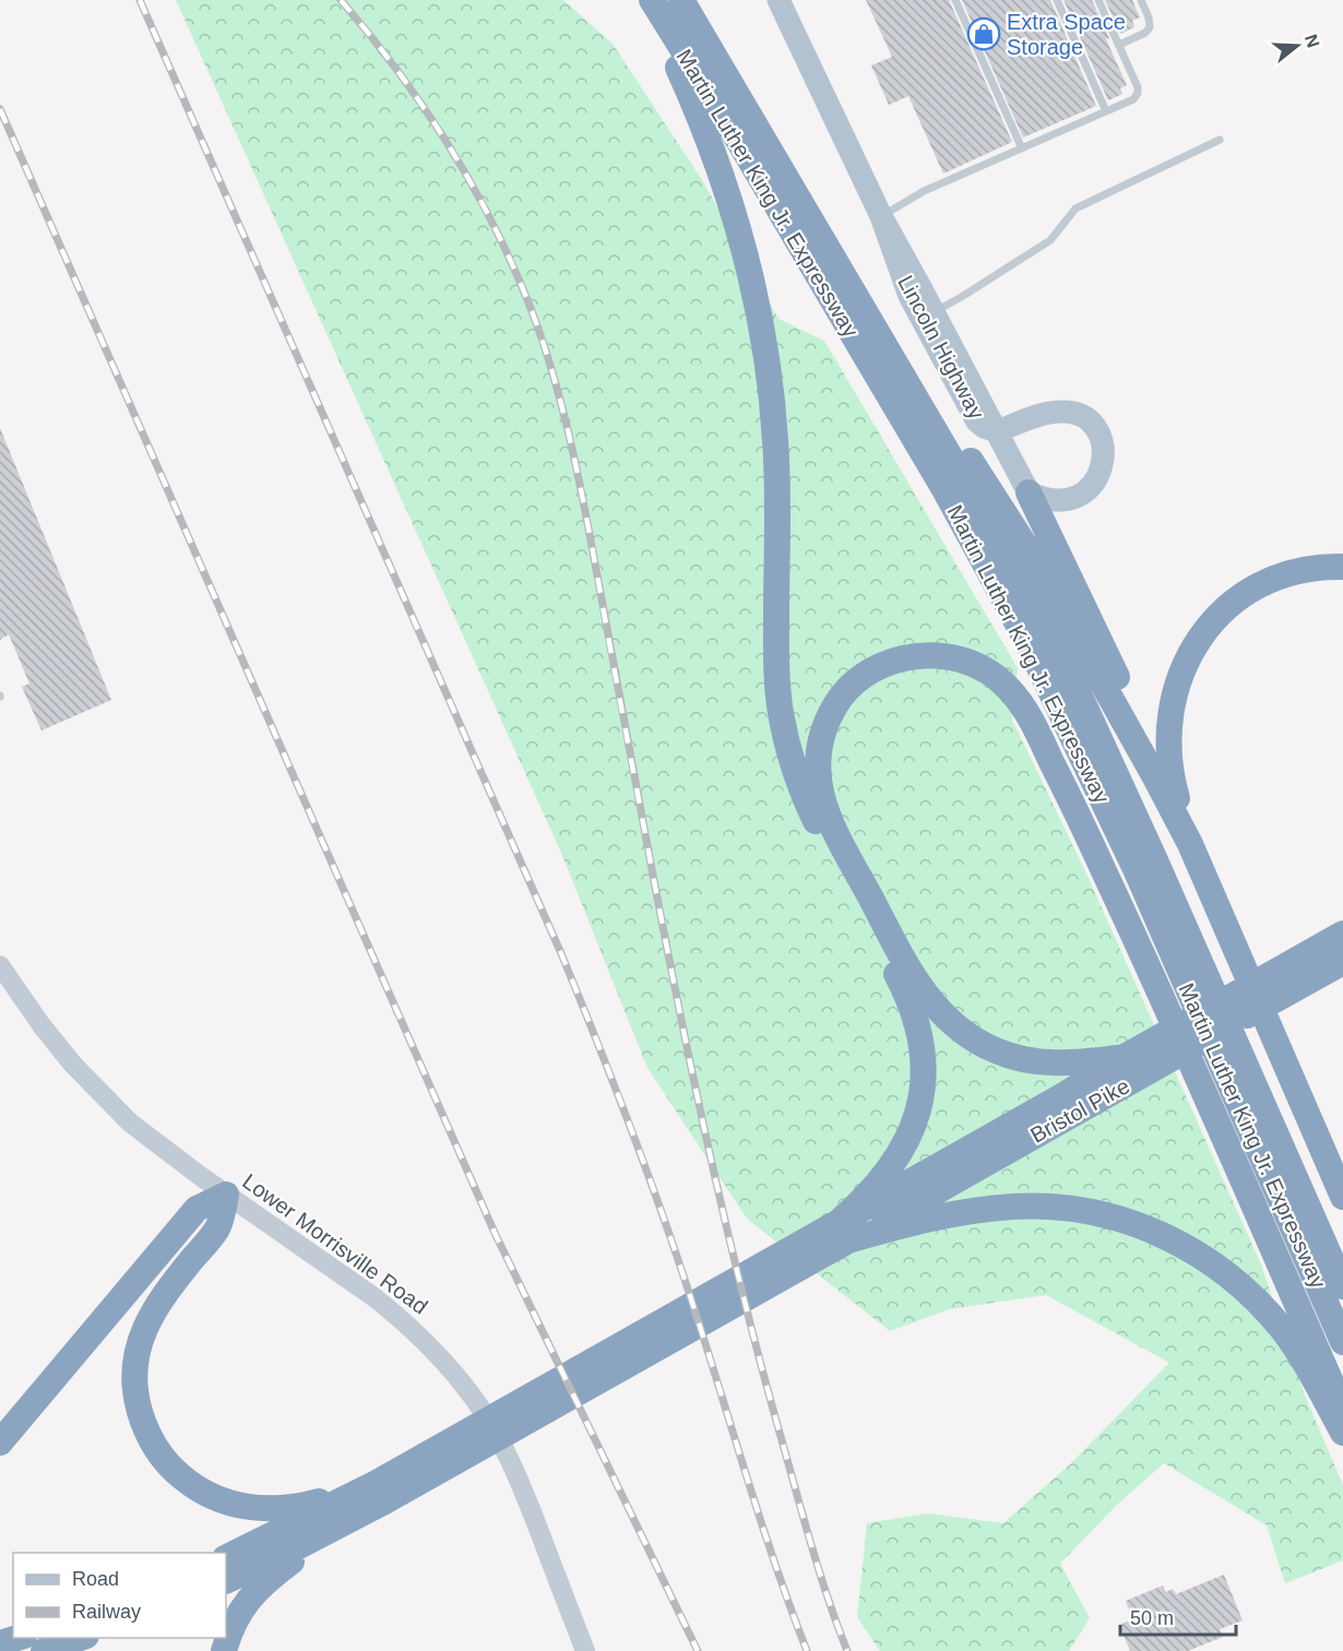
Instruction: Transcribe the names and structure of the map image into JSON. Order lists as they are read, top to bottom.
{
  "streets": {
    "highway": ["Martin Luther King Jr. Expressway", "Bristol Pike"],
    "main road": ["Lincoln Highway", "Lower Morrisville Road"]
  },
  "places": {
    "shop": ["Extra Space Storage"]
  },
  "legend": ["Road", "Railway"],
  "scale_bar": "50 m",
  "north": "right"
}
